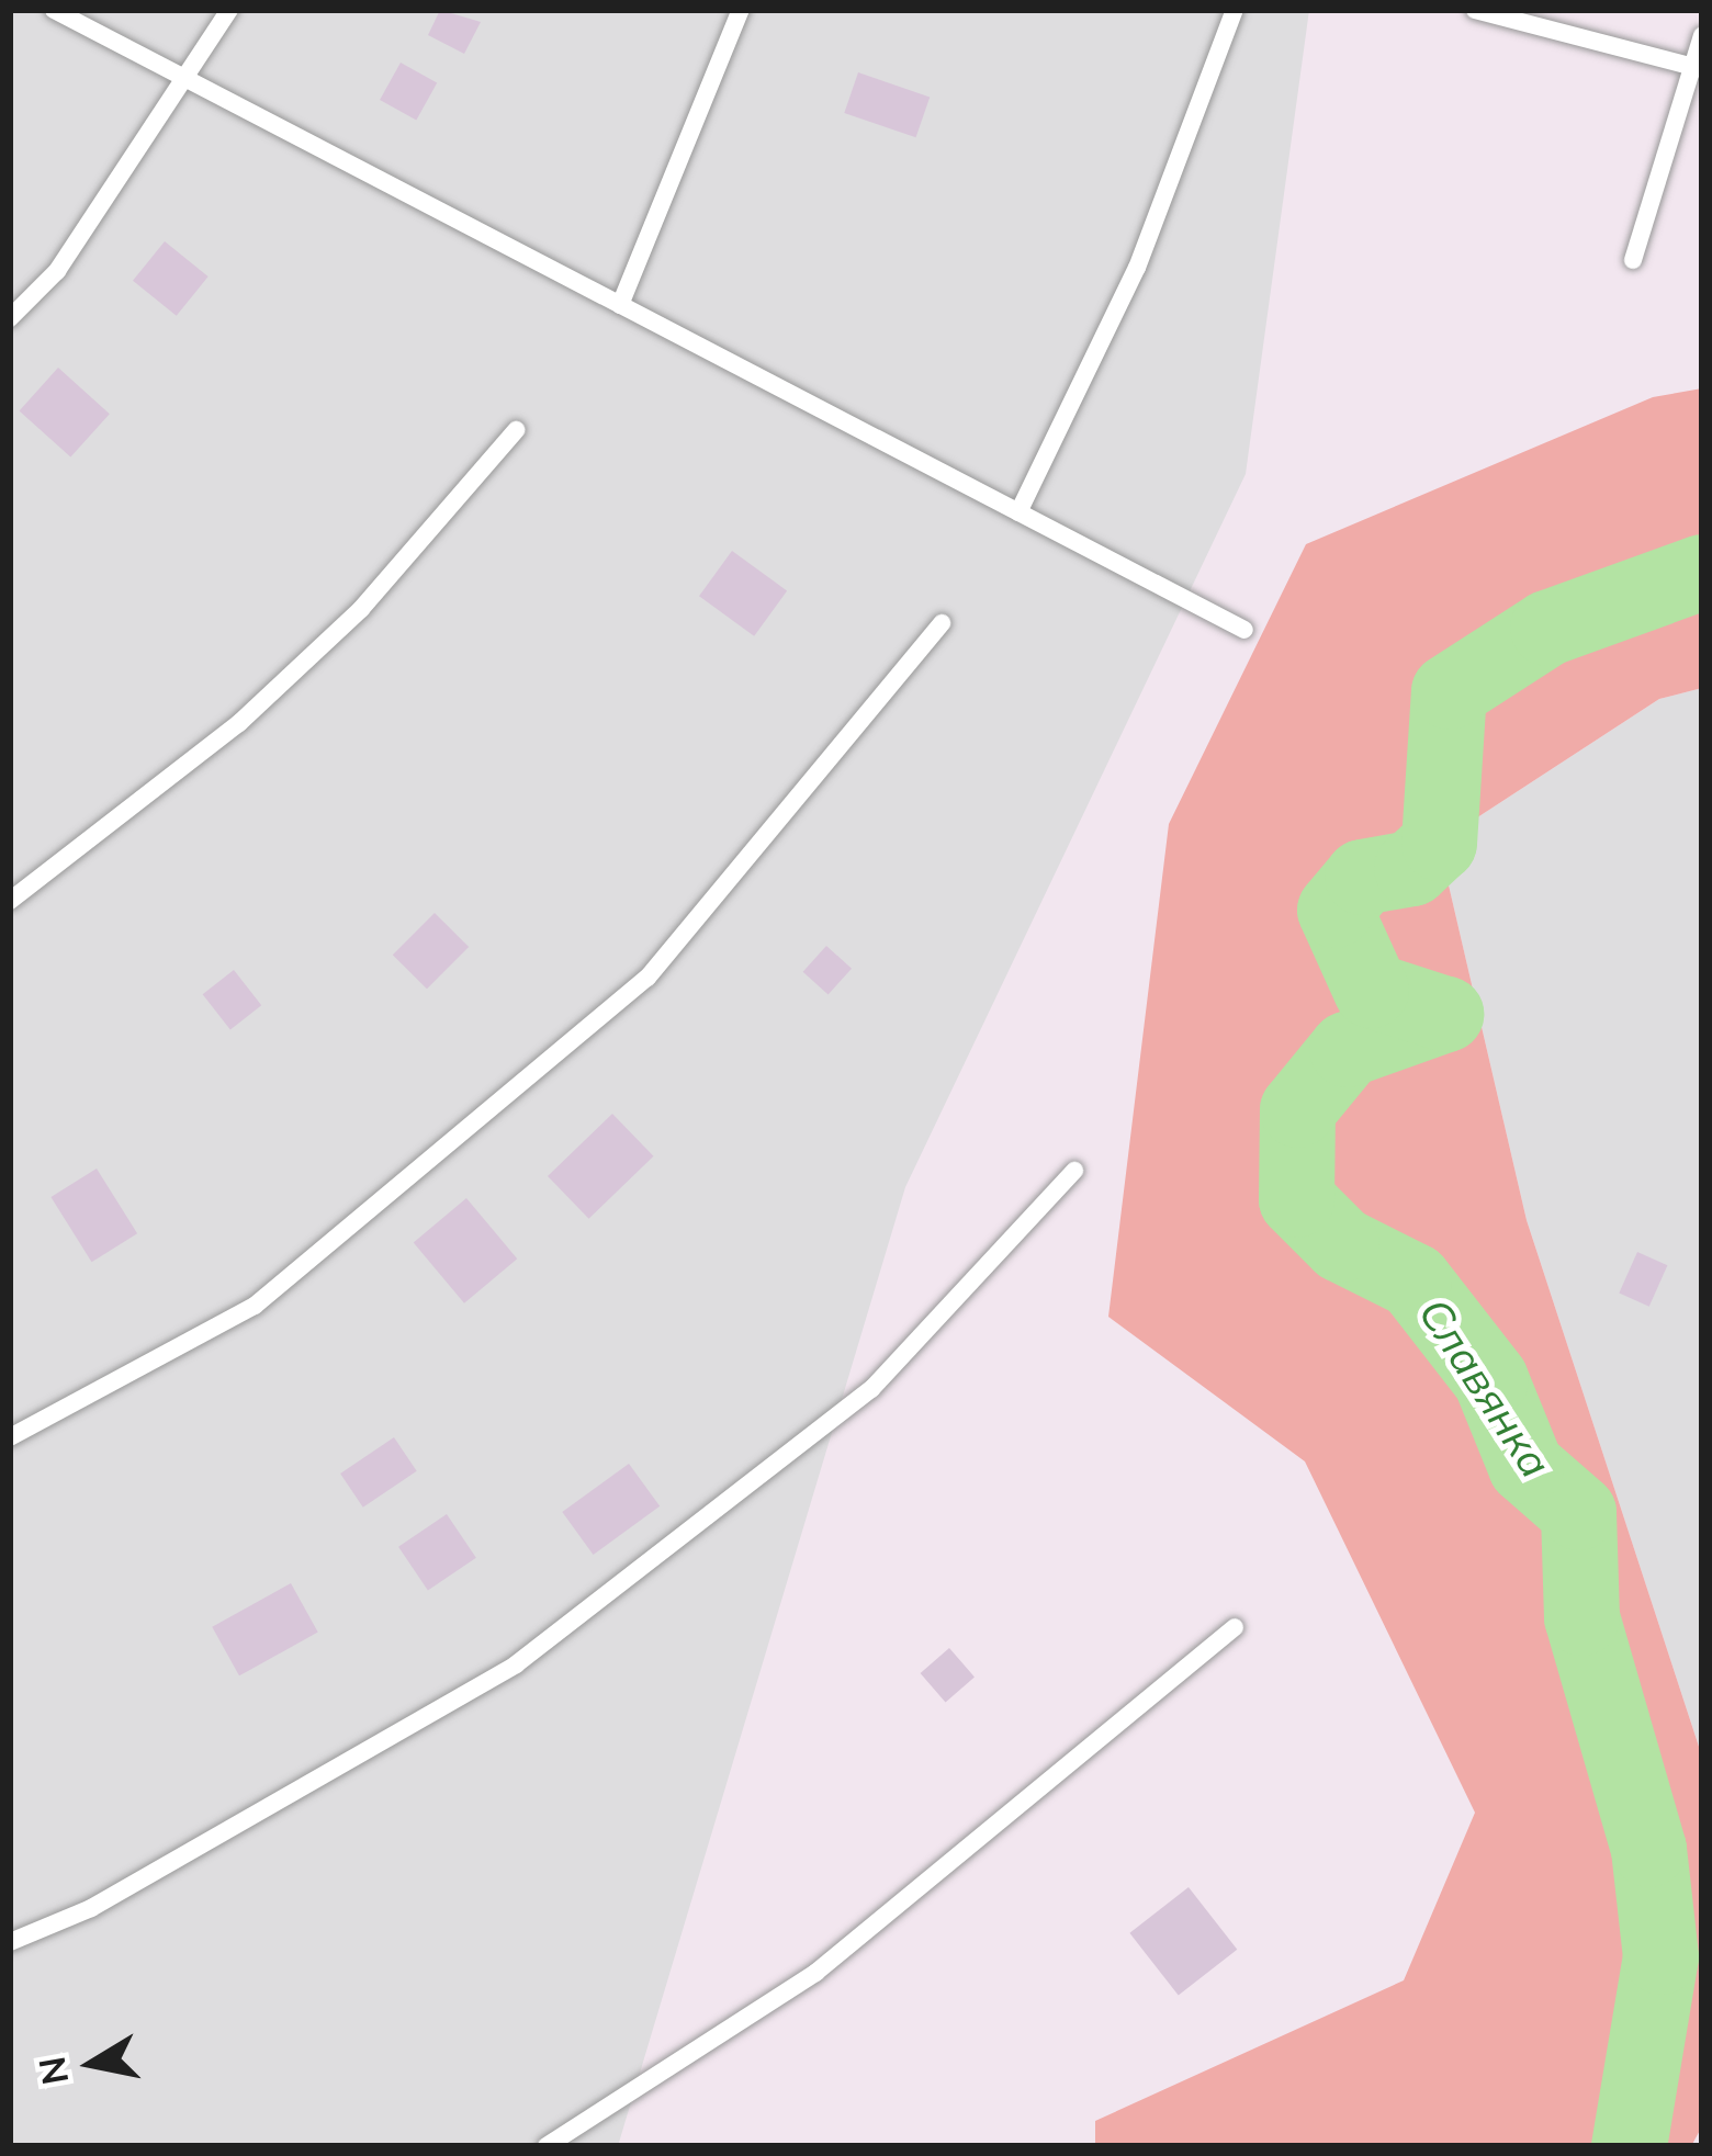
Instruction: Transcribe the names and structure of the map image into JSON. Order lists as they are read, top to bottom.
{
  "water": ["Славянка"],
  "north": "left"
}
